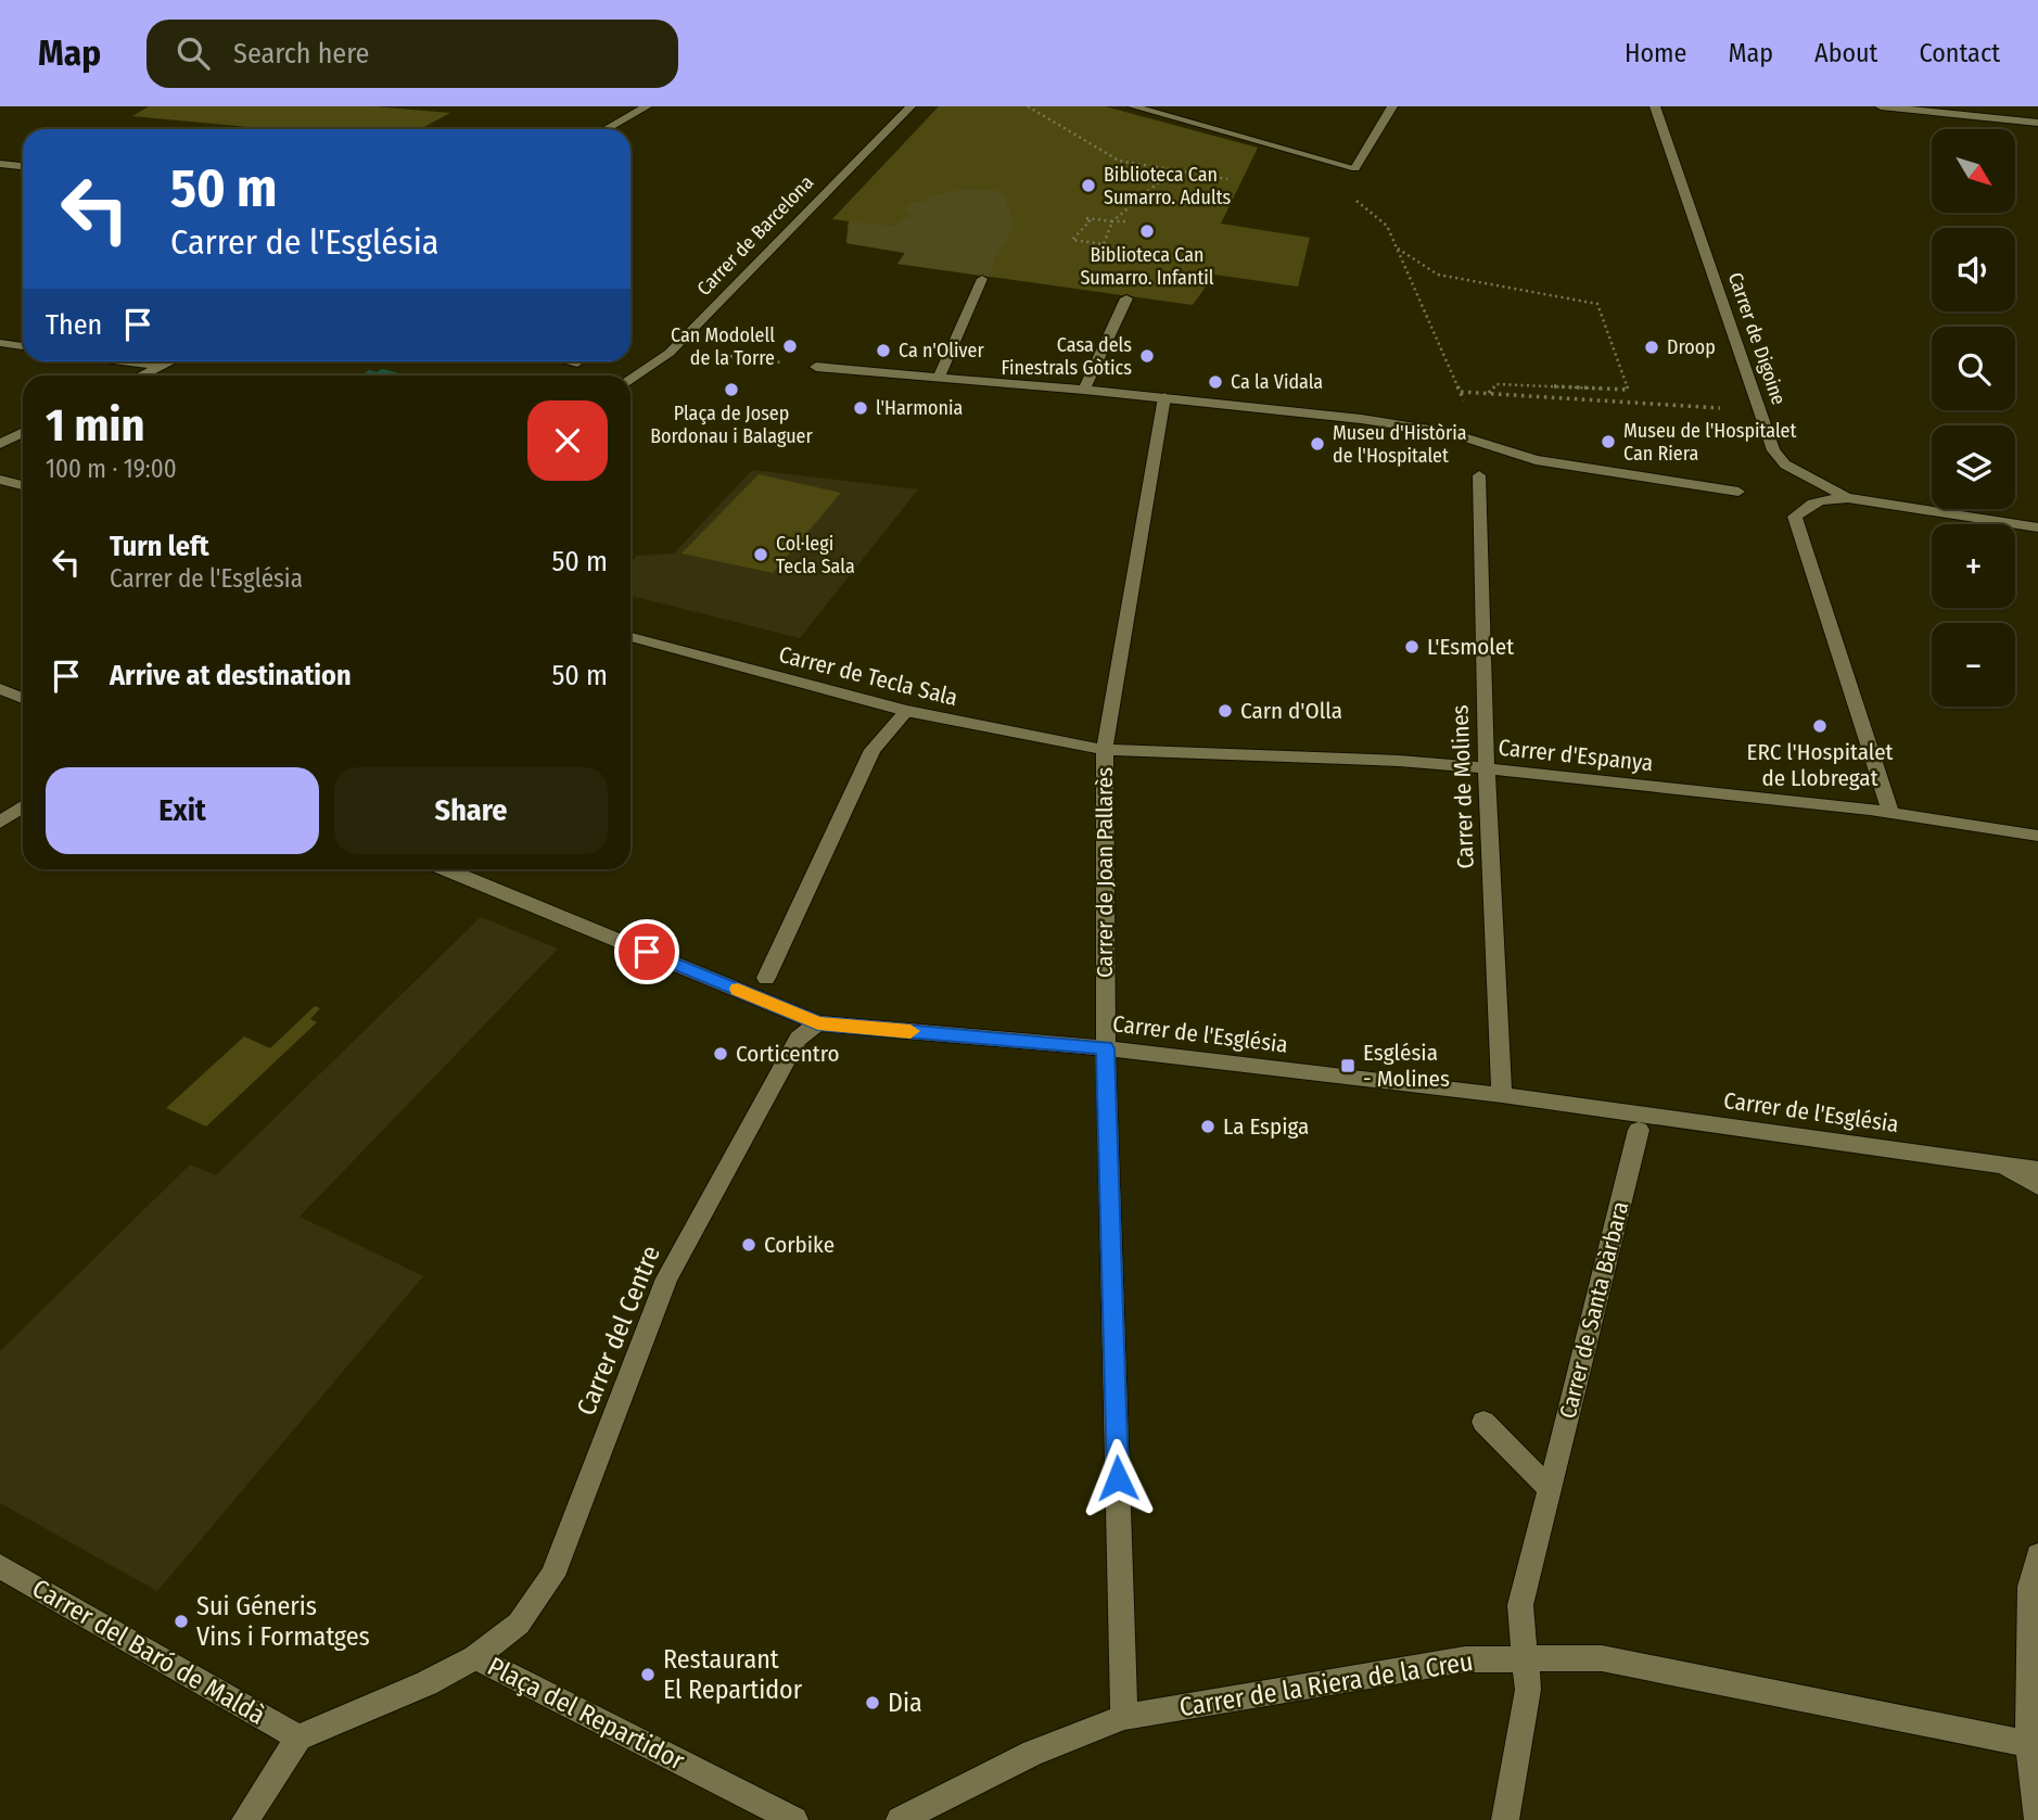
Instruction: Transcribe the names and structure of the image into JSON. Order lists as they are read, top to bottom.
{
  "streets": {
    "street": [
      "Carrer de Barcelona",
      "Carrer de Digoine",
      "Carrer de Tecla Sala",
      "Carrer d'Espanya",
      "Carrer de Molines",
      "Carrer de Joan Pallarès",
      "Carrer de l'Església",
      "Carrer de Santa Bàrbara",
      "Carrer del Centre",
      "Carrer del Baró de Maldà",
      "Carrer de la Riera de la Creu",
      "Plaça del Repartidor"
    ]
  },
  "crossings": [
    ["Carrer de Tecla Sala", "Carrer d'Espanya"],
    ["Carrer de Tecla Sala", "Carrer de Joan Pallarès"],
    ["Carrer d'Espanya", "Carrer de Molines"],
    ["Carrer d'Espanya", "Carrer de Joan Pallarès"],
    ["Carrer de Molines", "Carrer de l'Església"],
    ["Carrer de Joan Pallarès", "Carrer de l'Església"],
    ["Carrer de Joan Pallarès", "Carrer de la Riera de la Creu"],
    ["Carrer de l'Església", "Carrer de Santa Bàrbara"],
    ["Carrer de l'Església", "Carrer del Centre"],
    ["Carrer de Santa Bàrbara", "Carrer de la Riera de la Creu"],
    ["Carrer del Centre", "Plaça del Repartidor"],
    ["Carrer del Baró de Maldà", "Plaça del Repartidor"]
  ],
  "places": {
    "other": [
      "Biblioteca Can Sumarro. Adults",
      "Biblioteca Can Sumarro. Infantil",
      "Can Modolell de la Torre",
      "Droop",
      "Ca n'Oliver",
      "Casa dels Finestrals Gòtics",
      "Ca la Vidala",
      "Plaça de Josep Bordonau i Balaguer",
      "l'Harmonia",
      "Museu de l'Hospitalet Can Riera",
      "Museu d'Història de l'Hospitalet",
      "Col·legi Tecla Sala",
      "L'Esmolet",
      "Carn d'Olla",
      "ERC l'Hospitalet de Llobregat",
      "Corticentro",
      "La Espiga",
      "Corbike",
      "Sui Géneris Vins i Formatges",
      "Restaurant El Repartidor",
      "Dia"
    ],
    "transit": ["Església - Molines"]
  },
  "north": "bottom right",
  "page": {
    "header": "Map",
    "search": "Search here",
    "nav": [
      "Home",
      "Map",
      "About",
      "Contact"
    ],
    "map_buttons": ["+", "−"],
    "turn": ["50 m", "Carrer de l'Església"],
    "then": "Then",
    "heading": ["1 min", "100 m · 19:00"],
    "list": [
      {
        "name": "Turn left",
        "note": "Carrer de l'Església",
        "value": "50 m"
      },
      {
        "name": "Arrive at destination",
        "value": "50 m"
      }
    ],
    "buttons": ["Exit", "Share"]
  }
}
